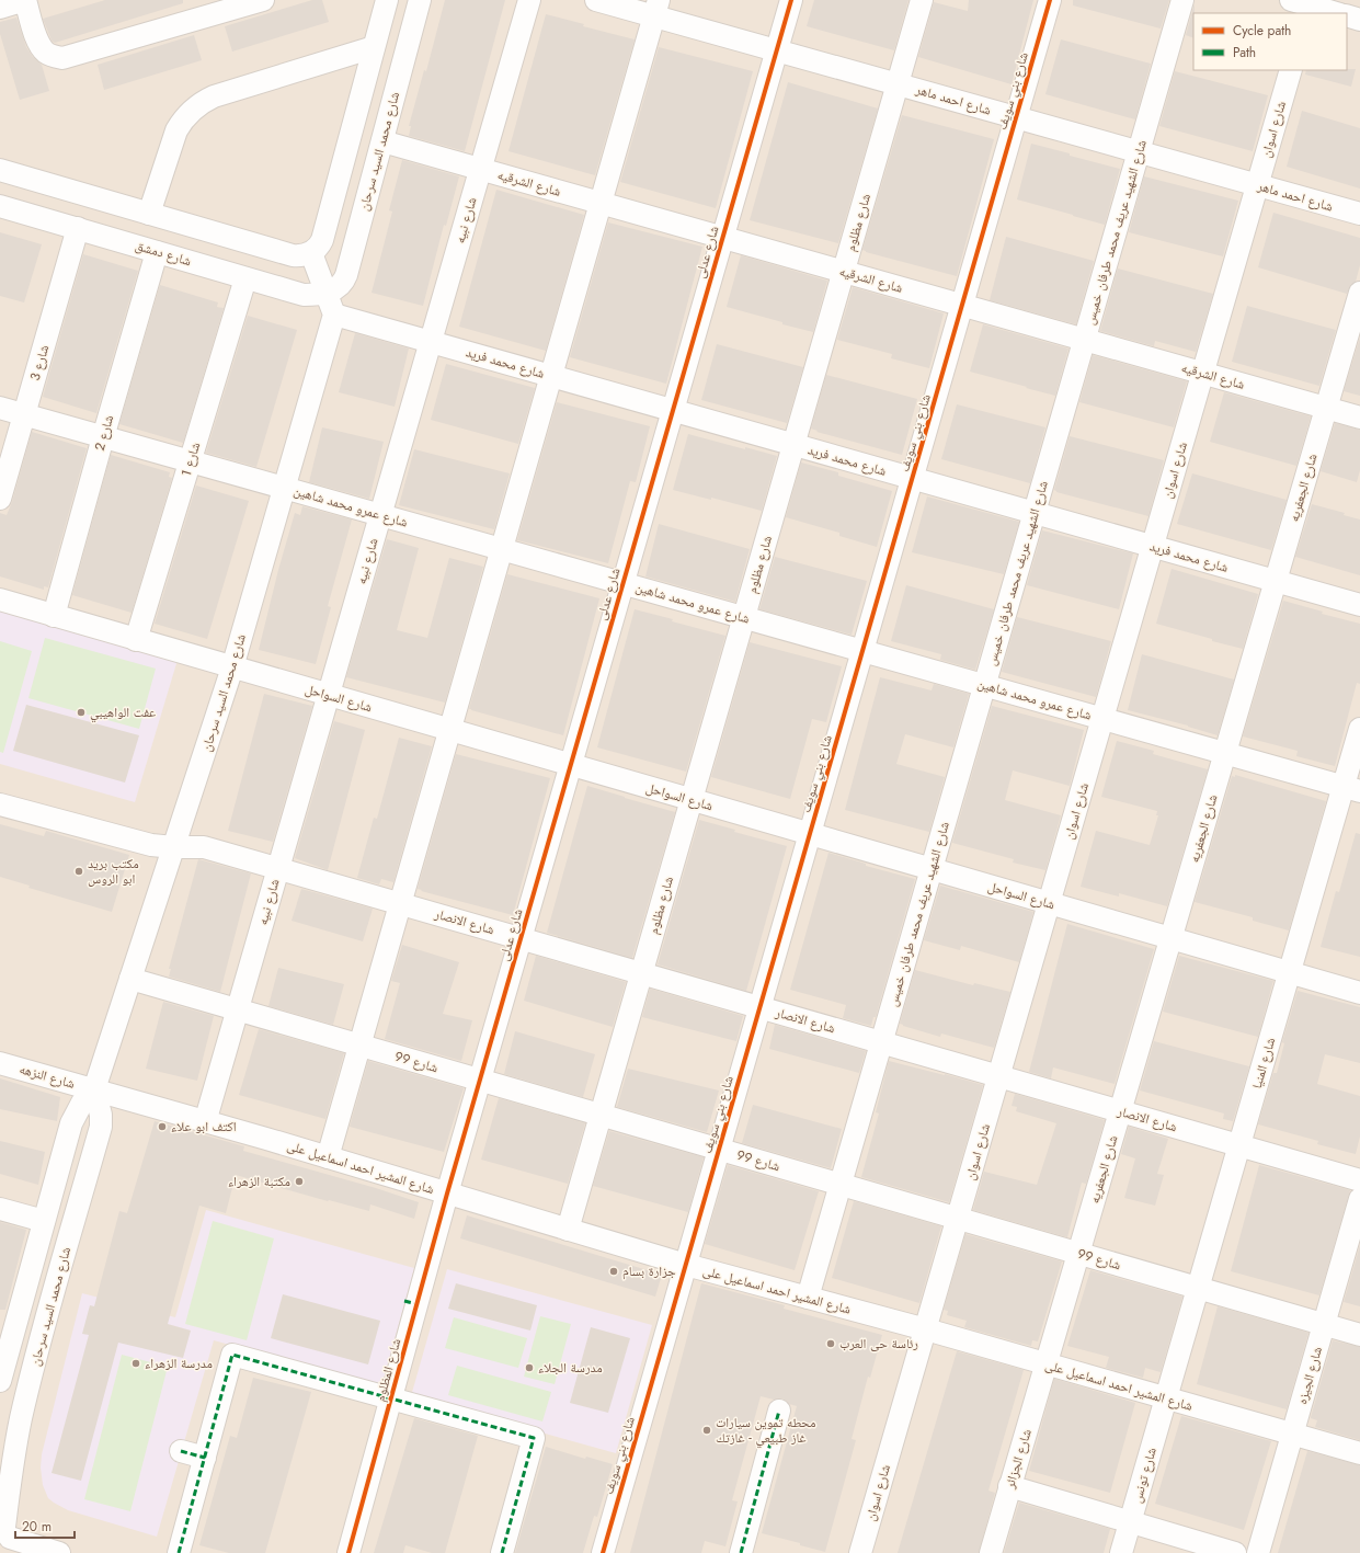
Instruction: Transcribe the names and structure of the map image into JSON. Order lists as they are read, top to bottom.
{
  "streets": {
    "street": [
      "شارع بني سويف",
      "شارع احمد ماهر",
      "شارع اسوان",
      "شارع محمد السيد سرحان",
      "شارع الشرقيه",
      "شارع نبيه",
      "شارع مظلوم",
      "شارع الشهيد عريف محمد طرفان خميس",
      "شارع عدلى",
      "شارع دمشق",
      "شارع 3",
      "شارع محمد فريد",
      "شارع 2",
      "شارع 1",
      "شارع الجعفريه",
      "شارع عمرو محمد شاهين",
      "شارع السواحل",
      "شارع الانصار",
      "شارع 99",
      "شارع المنيا",
      "شارع النزهه",
      "شارع المشير احمد اسماعيل على",
      "شارع المظلوم",
      "شارع الجيزه",
      "شارع الجزائر",
      "شارع تونس"
    ]
  },
  "crossings": [
    ["شارع بني سويف", "شارع احمد ماهر"],
    ["شارع بني سويف", "شارع الشرقيه"],
    ["شارع بني سويف", "شارع محمد فريد"],
    ["شارع بني سويف", "شارع عمرو محمد شاهين"],
    ["شارع بني سويف", "شارع السواحل"],
    ["شارع بني سويف", "شارع الانصار"],
    ["شارع بني سويف", "شارع 99"],
    ["شارع بني سويف", "شارع المشير احمد اسماعيل على"],
    ["شارع احمد ماهر", "شارع اسوان"],
    ["شارع احمد ماهر", "شارع مظلوم"],
    ["شارع احمد ماهر", "شارع الشهيد عريف محمد طرفان خميس"],
    ["شارع احمد ماهر", "شارع عدلى"],
    ["شارع اسوان", "شارع الشرقيه"],
    ["شارع اسوان", "شارع محمد فريد"],
    ["شارع اسوان", "شارع عمرو محمد شاهين"],
    ["شارع اسوان", "شارع السواحل"],
    ["شارع اسوان", "شارع الانصار"],
    ["شارع اسوان", "شارع 99"],
    ["شارع اسوان", "شارع المشير احمد اسماعيل على"],
    ["شارع محمد السيد سرحان", "شارع الشرقيه"],
    ["شارع محمد السيد سرحان", "شارع دمشق"],
    ["شارع محمد السيد سرحان", "شارع محمد فريد"],
    ["شارع محمد السيد سرحان", "شارع عمرو محمد شاهين"],
    ["شارع محمد السيد سرحان", "شارع السواحل"],
    ["شارع محمد السيد سرحان", "شارع الانصار"],
    ["شارع محمد السيد سرحان", "شارع 99"],
    ["شارع محمد السيد سرحان", "شارع النزهه"],
    ["شارع محمد السيد سرحان", "شارع المشير احمد اسماعيل على"],
    ["شارع الشرقيه", "شارع نبيه"],
    ["شارع الشرقيه", "شارع مظلوم"],
    ["شارع الشرقيه", "شارع الشهيد عريف محمد طرفان خميس"],
    ["شارع الشرقيه", "شارع عدلى"],
    ["شارع الشرقيه", "شارع الجعفريه"],
    ["شارع نبيه", "شارع محمد فريد"],
    ["شارع نبيه", "شارع عمرو محمد شاهين"],
    ["شارع نبيه", "شارع السواحل"],
    ["شارع نبيه", "شارع الانصار"],
    ["شارع نبيه", "شارع 99"],
    ["شارع نبيه", "شارع المشير احمد اسماعيل على"],
    ["شارع مظلوم", "شارع محمد فريد"],
    ["شارع مظلوم", "شارع عمرو محمد شاهين"],
    ["شارع مظلوم", "شارع السواحل"],
    ["شارع مظلوم", "شارع الانصار"],
    ["شارع مظلوم", "شارع 99"],
    ["شارع مظلوم", "شارع المشير احمد اسماعيل على"],
    ["شارع الشهيد عريف محمد طرفان خميس", "شارع محمد فريد"],
    ["شارع الشهيد عريف محمد طرفان خميس", "شارع عمرو محمد شاهين"],
    ["شارع الشهيد عريف محمد طرفان خميس", "شارع السواحل"],
    ["شارع الشهيد عريف محمد طرفان خميس", "شارع الانصار"],
    ["شارع الشهيد عريف محمد طرفان خميس", "شارع 99"],
    ["شارع الشهيد عريف محمد طرفان خميس", "شارع المشير احمد اسماعيل على"],
    ["شارع عدلى", "شارع محمد فريد"],
    ["شارع عدلى", "شارع عمرو محمد شاهين"],
    ["شارع عدلى", "شارع السواحل"],
    ["شارع عدلى", "شارع الانصار"],
    ["شارع عدلى", "شارع 99"],
    ["شارع عدلى", "شارع المشير احمد اسماعيل على"],
    ["شارع عدلى", "شارع المظلوم"],
    ["شارع دمشق", "شارع 3"],
    ["شارع دمشق", "شارع 2"],
    ["شارع دمشق", "شارع 1"],
    ["شارع 3", "شارع عمرو محمد شاهين"],
    ["شارع محمد فريد", "شارع الجعفريه"],
    ["شارع 2", "شارع عمرو محمد شاهين"],
    ["شارع 2", "شارع السواحل"],
    ["شارع 1", "شارع عمرو محمد شاهين"],
    ["شارع 1", "شارع السواحل"],
    ["شارع الجعفريه", "شارع عمرو محمد شاهين"],
    ["شارع الجعفريه", "شارع السواحل"],
    ["شارع الجعفريه", "شارع الانصار"],
    ["شارع الجعفريه", "شارع 99"],
    ["شارع الجعفريه", "شارع المشير احمد اسماعيل على"],
    ["شارع الجعفريه", "شارع الجزائر"],
    ["شارع عمرو محمد شاهين", "شارع المنيا"],
    ["شارع السواحل", "شارع المنيا"],
    ["شارع الانصار", "شارع المنيا"],
    ["شارع 99", "شارع المنيا"],
    ["شارع 99", "شارع الجيزه"],
    ["شارع المنيا", "شارع المشير احمد اسماعيل على"],
    ["شارع المنيا", "شارع تونس"],
    ["شارع النزهه", "شارع المشير احمد اسماعيل على"],
    ["شارع المشير احمد اسماعيل على", "شارع المظلوم"],
    ["شارع المشير احمد اسماعيل على", "شارع الجيزه"],
    ["شارع المشير احمد اسماعيل على", "شارع الجزائر"],
    ["شارع المشير احمد اسماعيل على", "شارع تونس"]
  ],
  "places": [
    "عفت الواهيبي",
    "مكتب بريد ابو الروس",
    "اكتف ابو علاء",
    "مكتبة الزهراء",
    "جزارة بسام",
    "رئاسة حى العرب",
    "مدرسة الزهراء",
    "مدرسة الجلاء",
    "محطه تموين سيارات غاز طبيعي - غازتك"
  ],
  "legend": ["Cycle path", "Path"],
  "scale_bar": "20 m"
}
